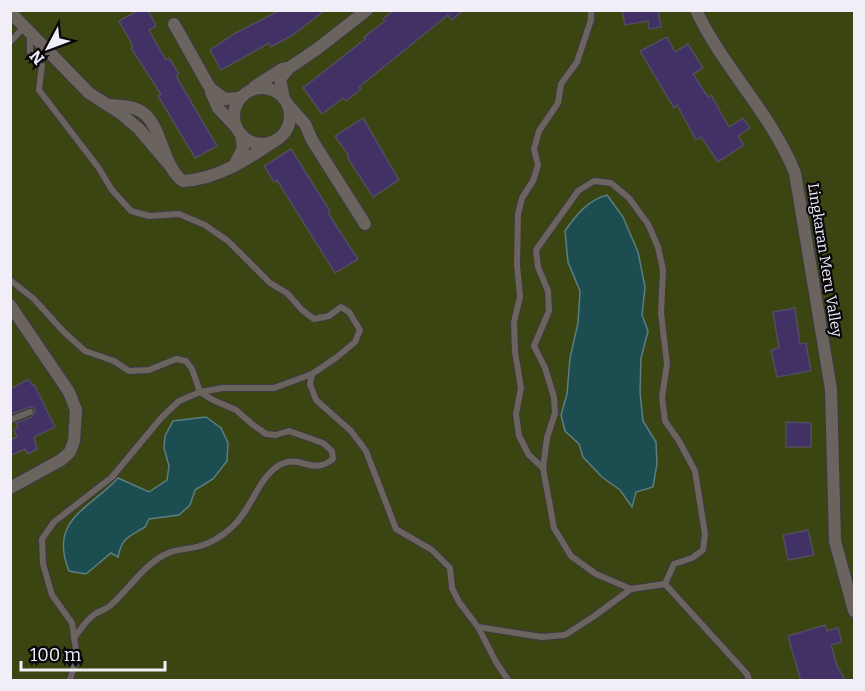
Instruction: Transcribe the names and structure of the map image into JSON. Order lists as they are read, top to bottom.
{
  "streets": {
    "street": ["Lingkaran Meru Valley"]
  },
  "scale_bar": "100 m",
  "north": "bottom left"
}
